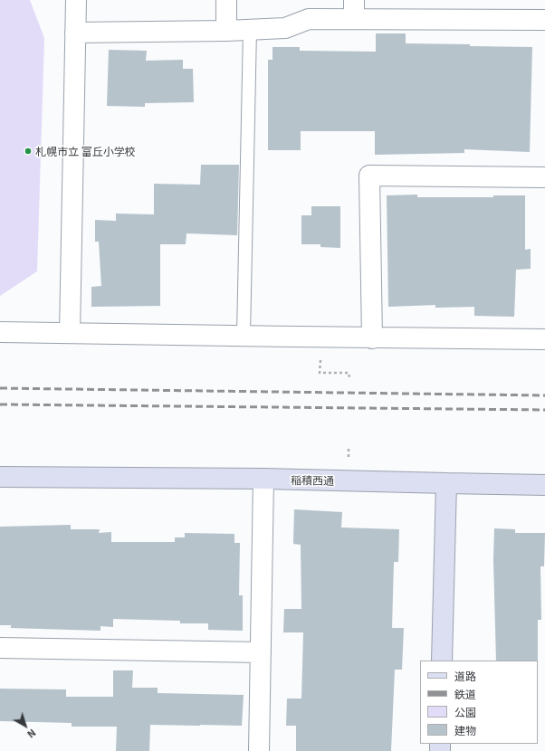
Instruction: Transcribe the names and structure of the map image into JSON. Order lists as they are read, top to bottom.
{
  "streets": {
    "street": ["稲積西通"]
  },
  "places": ["札幌市立 富丘小学校"],
  "legend": [
    "道路",
    "鉄道",
    "公園",
    "建物"
  ],
  "north": "bottom right"
}
